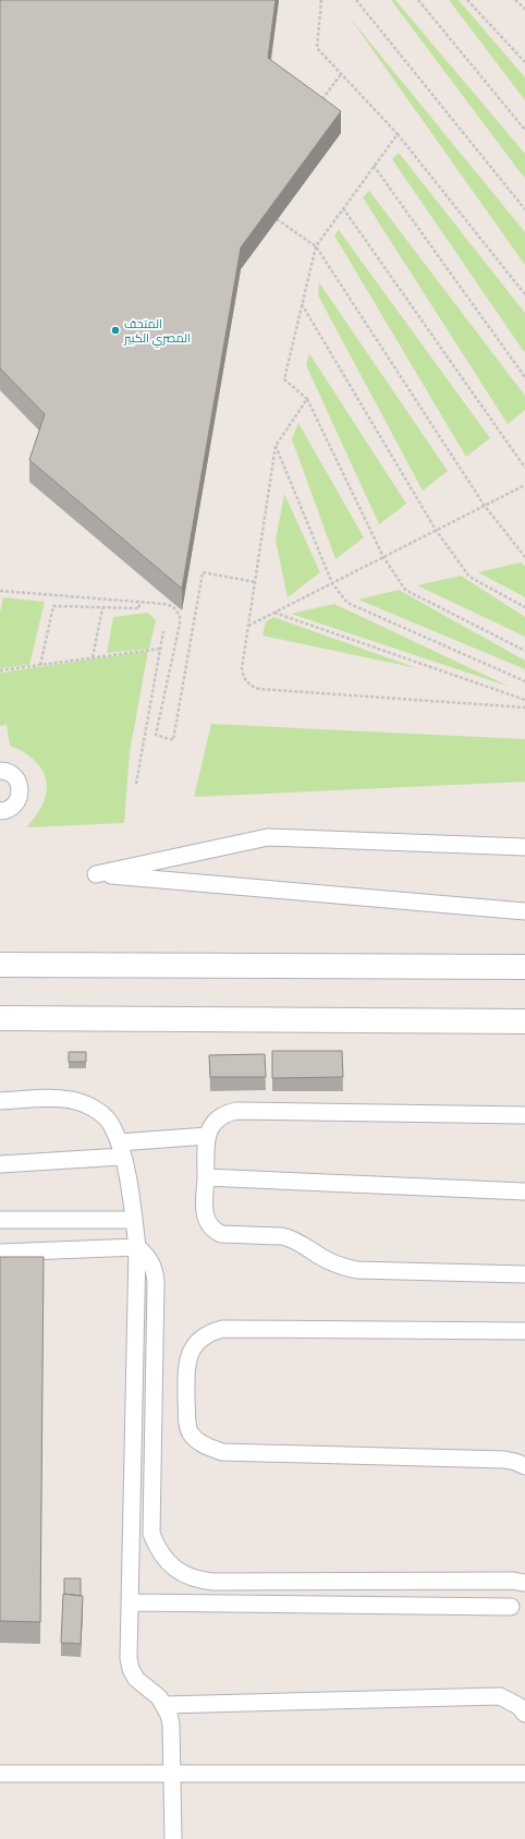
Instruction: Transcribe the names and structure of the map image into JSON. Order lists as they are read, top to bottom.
{
  "places": ["المتحف المصري الكبير"]
}
